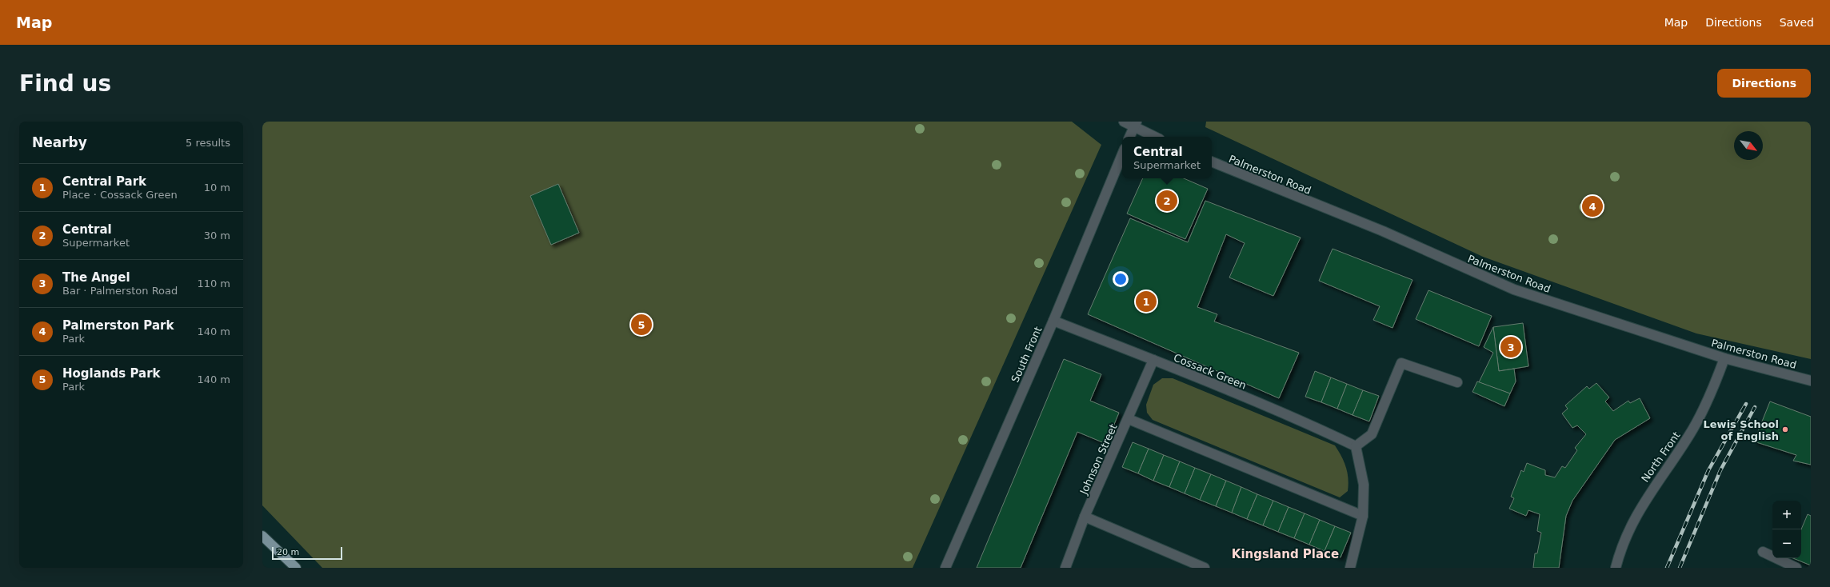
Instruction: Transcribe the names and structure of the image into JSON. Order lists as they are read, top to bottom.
{
  "streets": {
    "street": [
      "Palmerston Road",
      "South Front",
      "Cossack Green",
      "North Front",
      "Johnson Street"
    ]
  },
  "crossings": [
    ["Palmerston Road", "North Front"],
    ["South Front", "Cossack Green"],
    ["Cossack Green", "Johnson Street"]
  ],
  "districts": ["Kingsland Place"],
  "places": ["Lewis School of English"],
  "scale_bar": "20 m",
  "north": "bottom right",
  "page": {
    "header": "Map",
    "nav": ["Map", "Directions", "Saved"],
    "buttons": "Directions",
    "title": "Find us",
    "heading": ["Nearby", "5 results"],
    "popup": ["Central", "Supermarket"],
    "list": [
      {
        "mark": "1",
        "name": "Central Park",
        "note": "Place · Cossack Green",
        "value": "10 m"
      },
      {
        "mark": "2",
        "name": "Central",
        "note": "Supermarket",
        "value": "30 m"
      },
      {
        "mark": "3",
        "name": "The Angel",
        "note": "Bar · Palmerston Road",
        "value": "110 m"
      },
      {
        "mark": "4",
        "name": "Palmerston Park",
        "note": "Park",
        "value": "140 m"
      },
      {
        "mark": "5",
        "name": "Hoglands Park",
        "note": "Park",
        "value": "140 m"
      }
    ],
    "pins": [
      "2",
      "4",
      "1",
      "5",
      "3"
    ],
    "map_buttons": ["+", "−"],
    "scale": "20 m"
  }
}
